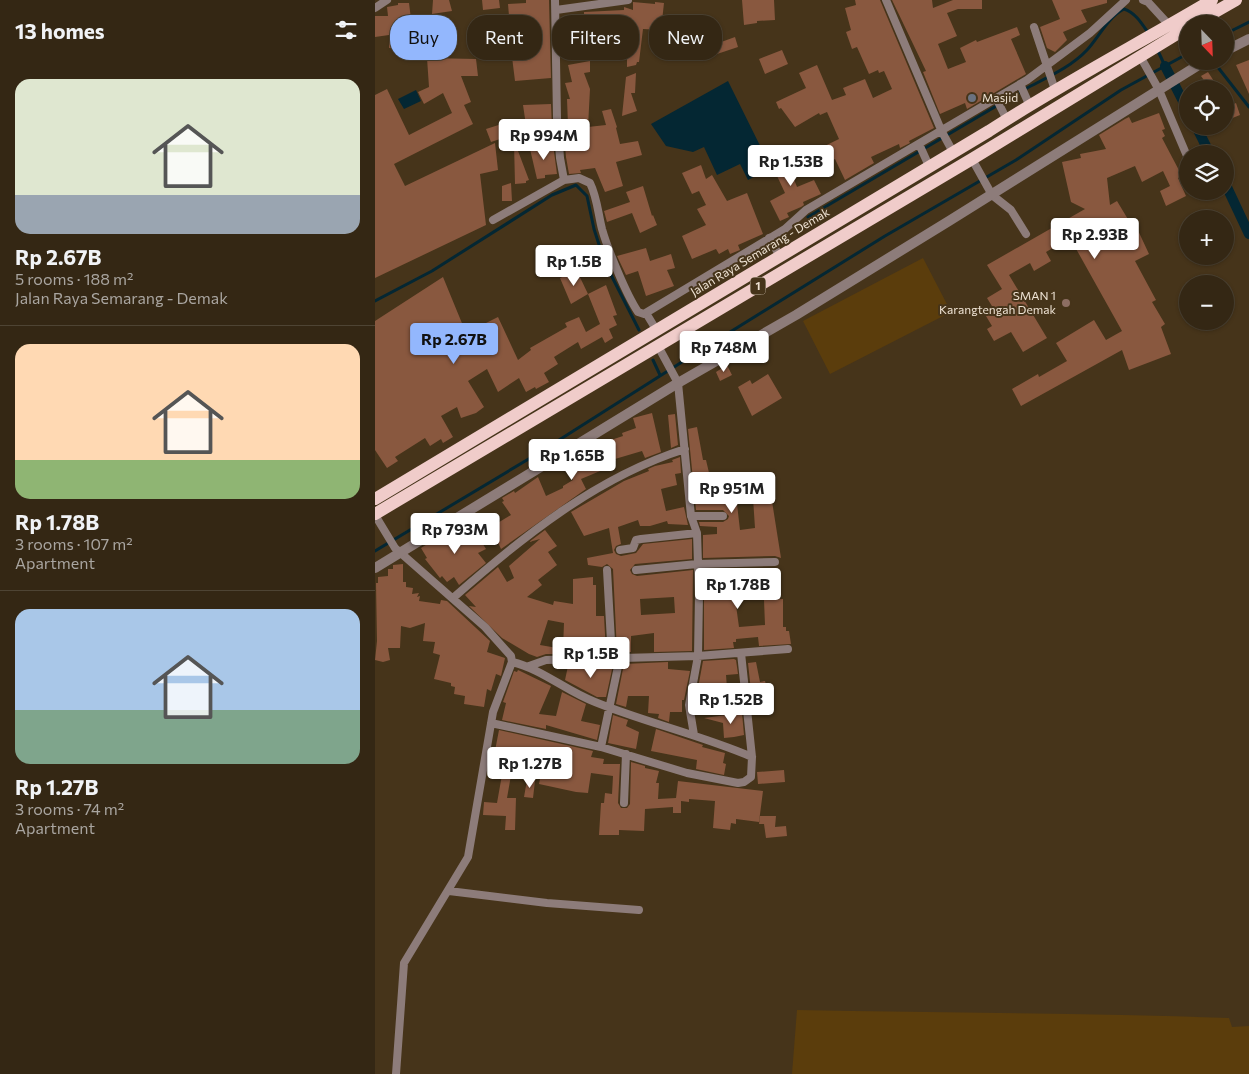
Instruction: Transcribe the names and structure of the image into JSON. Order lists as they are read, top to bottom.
{
  "streets": {
    "highway": ["Jalan Raya Semarang - Demak", "1"]
  },
  "places": ["Masjid", "SMAN 1 Karangtengah Demak"],
  "north": "bottom right",
  "page": {
    "heading": "13 homes",
    "map_buttons": ["+", "−"],
    "chip": [
      "Buy",
      "Rent",
      "Filters",
      "New"
    ],
    "list": [
      {
        "name": "Rp 2.67B",
        "note": "5 rooms · 188 m² · Jalan Raya Semarang - Demak"
      },
      {
        "name": "Rp 1.78B",
        "note": "3 rooms · 107 m² · Apartment"
      },
      {
        "name": "Rp 1.27B",
        "note": "3 rooms · 74 m² · Apartment"
      }
    ],
    "price": [
      "Rp 994M",
      "Rp 1.53B",
      "Rp 2.93B",
      "Rp 1.5B",
      "Rp 2.67B",
      "Rp 748M",
      "Rp 1.65B",
      "Rp 951M",
      "Rp 793M",
      "Rp 1.78B",
      "Rp 1.5B",
      "Rp 1.52B",
      "Rp 1.27B"
    ]
  }
}
